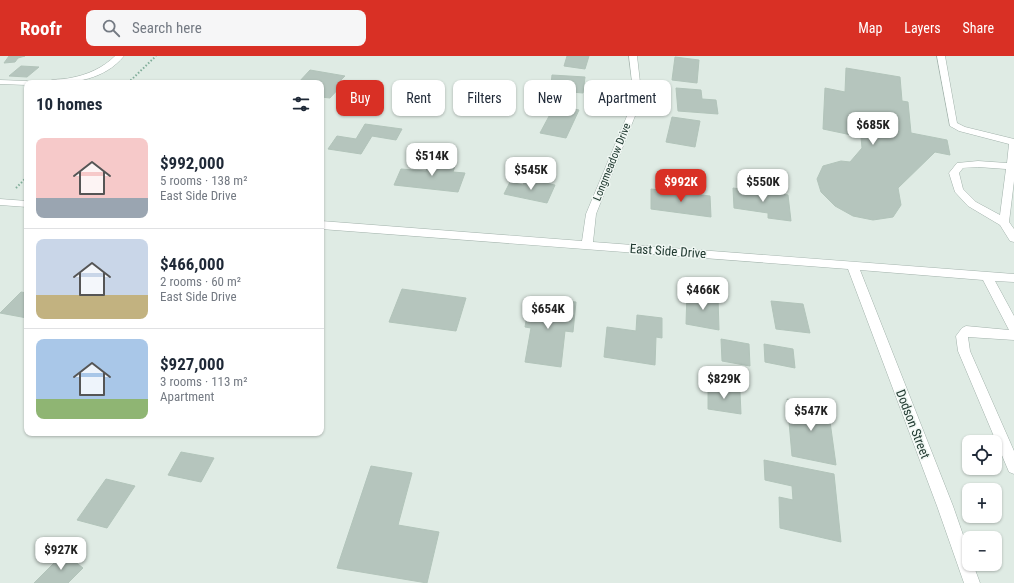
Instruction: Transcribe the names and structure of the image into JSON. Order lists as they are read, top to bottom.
{
  "streets": {
    "street": ["Longmeadow Drive", "East Side Drive", "Dodson Street"]
  },
  "crossings": [
    ["Longmeadow Drive", "East Side Drive"],
    ["East Side Drive", "Dodson Street"]
  ],
  "page": {
    "header": "Roofr",
    "search": "Search here",
    "nav": ["Map", "Layers", "Share"],
    "chip": [
      "Buy",
      "Rent",
      "Filters",
      "New",
      "Apartment"
    ],
    "heading": "10 homes",
    "price": [
      "$685K",
      "$514K",
      "$545K",
      "$992K",
      "$550K",
      "$466K",
      "$654K",
      "$829K",
      "$547K",
      "$927K"
    ],
    "list": [
      {
        "name": "$992,000",
        "note": "5 rooms · 138 m² · East Side Drive"
      },
      {
        "name": "$466,000",
        "note": "2 rooms · 60 m² · East Side Drive"
      },
      {
        "name": "$927,000",
        "note": "3 rooms · 113 m² · Apartment"
      }
    ],
    "map_buttons": ["+", "−"]
  }
}
